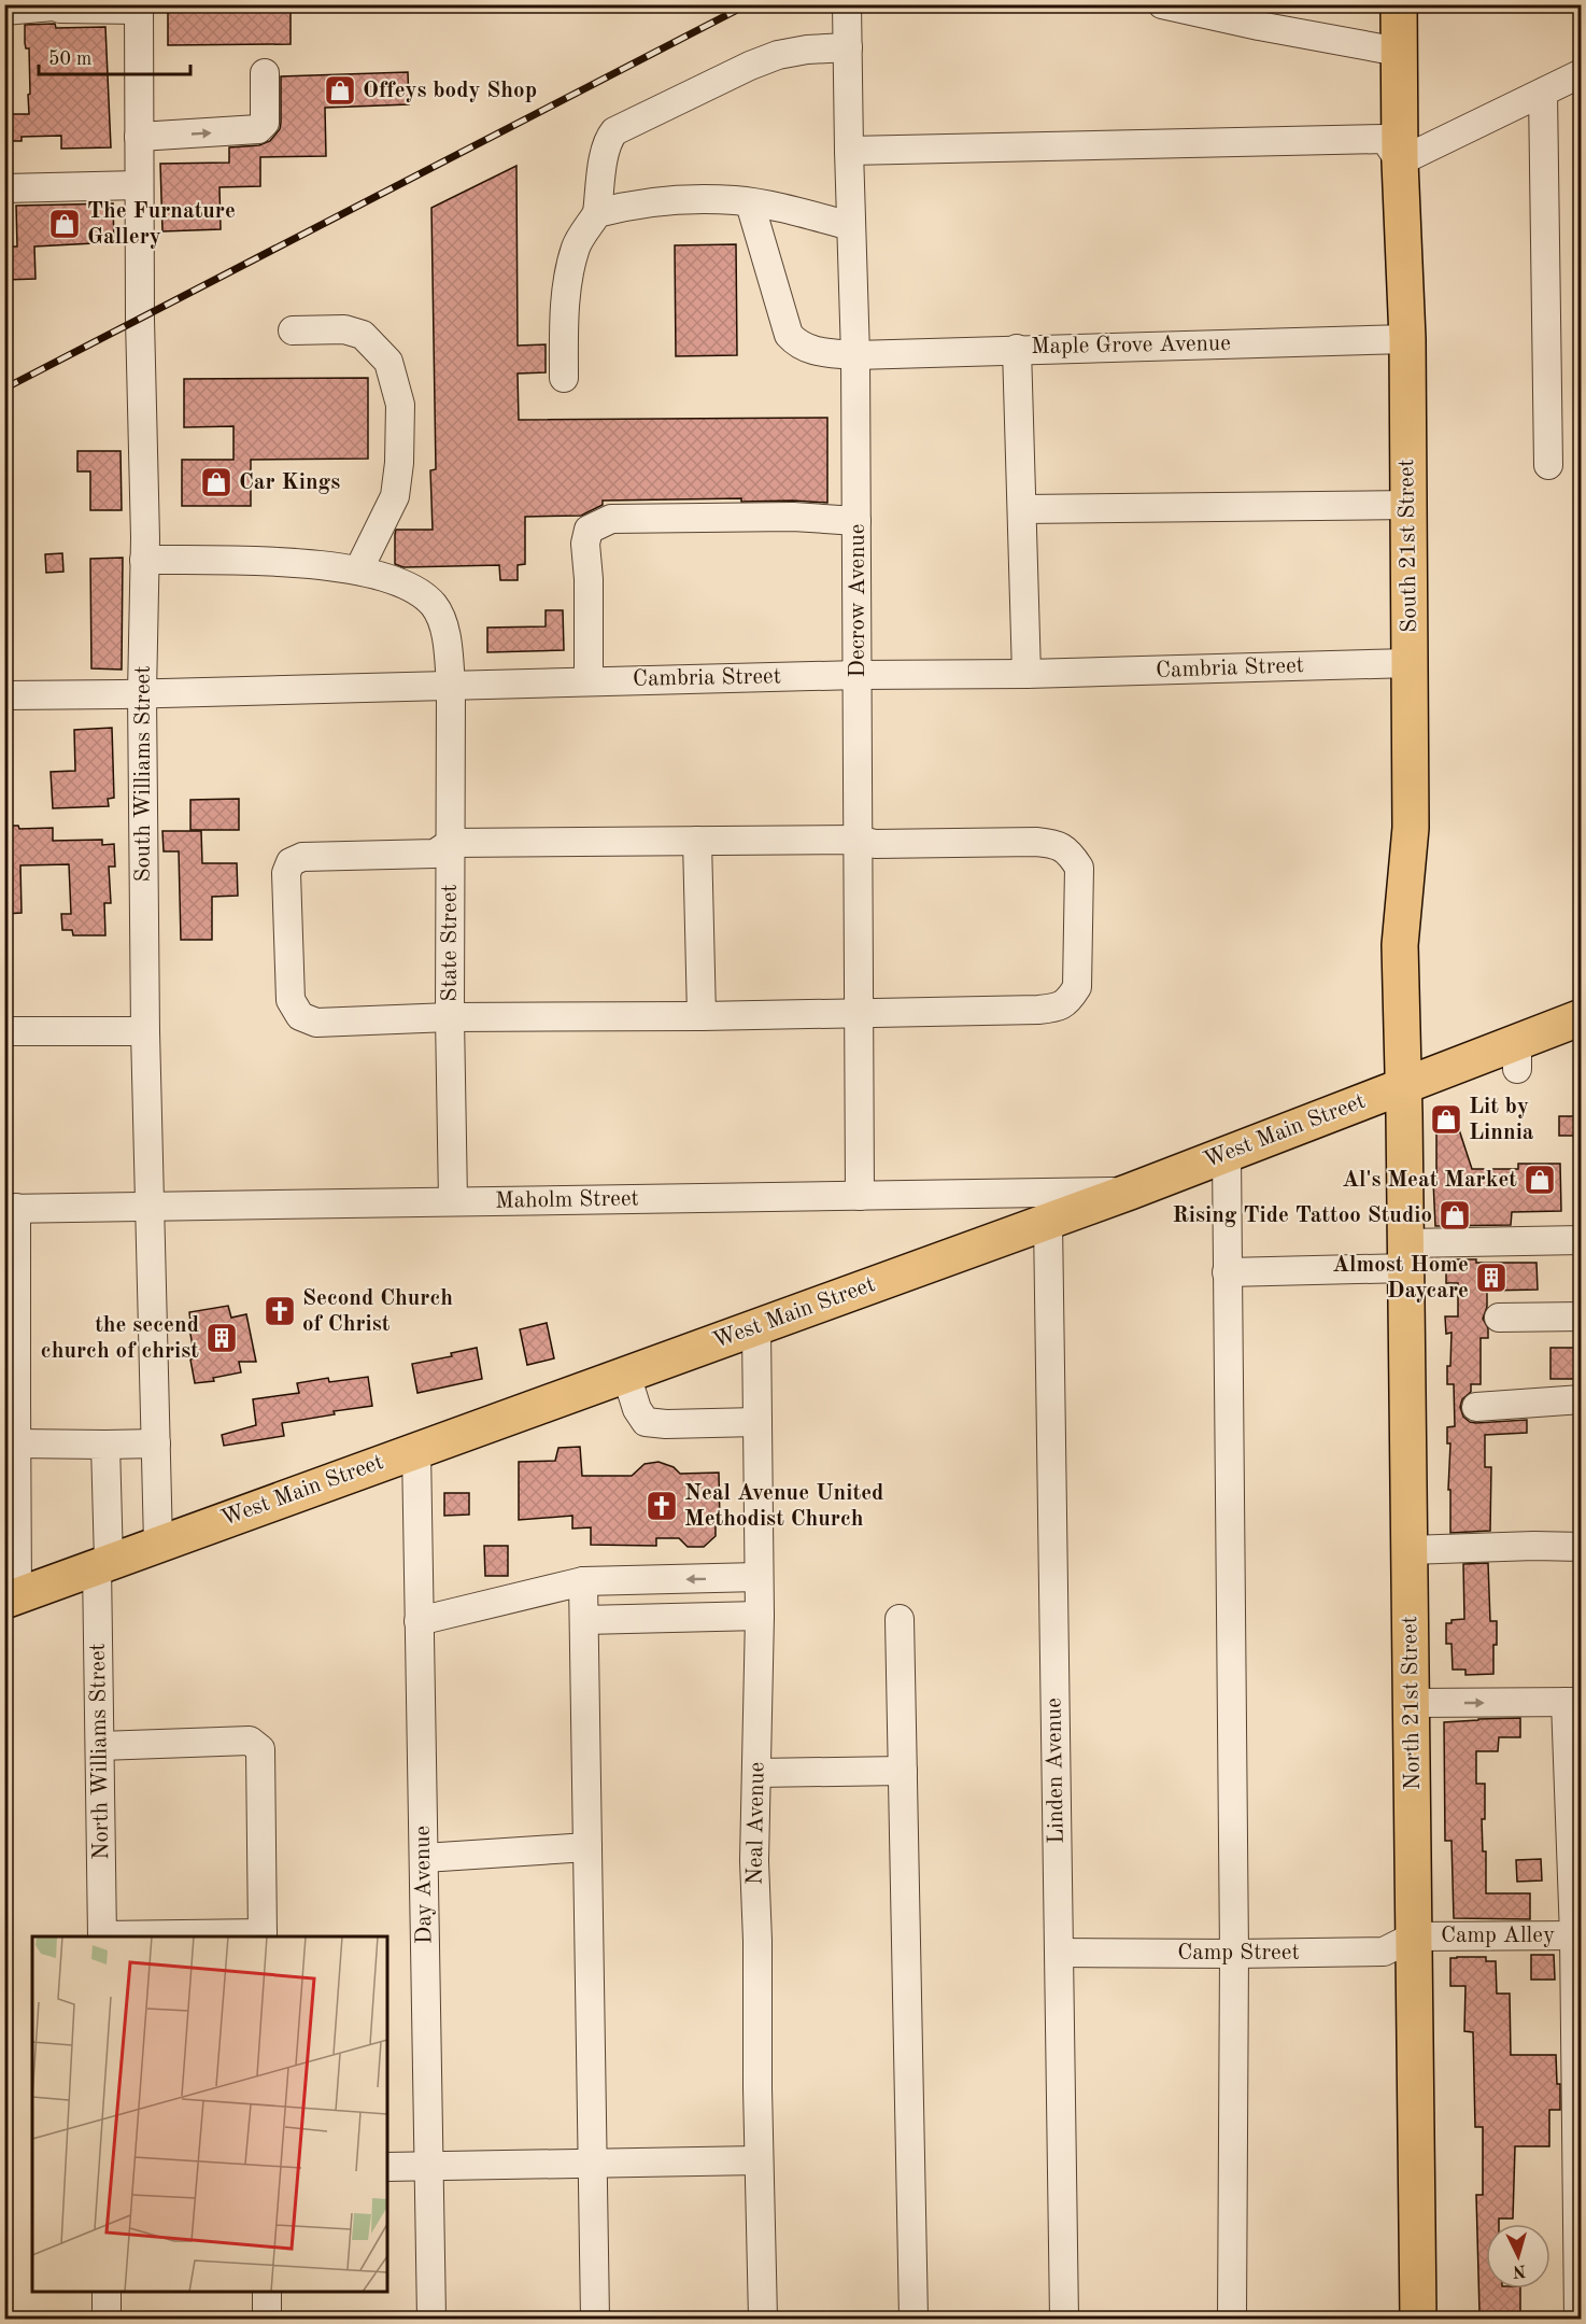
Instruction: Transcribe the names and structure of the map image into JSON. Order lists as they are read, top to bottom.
{
  "streets": {
    "main road": ["South 21st Street", "West Main Street", "North 21st Street"],
    "street": [
      "Maple Grove Avenue",
      "Decrow Avenue",
      "Cambria Street",
      "South Williams Street",
      "State Street",
      "Maholm Street",
      "North Williams Street",
      "Linden Avenue",
      "Neal Avenue",
      "Day Avenue",
      "Camp Alley",
      "Camp Street"
    ]
  },
  "crossings": [
    ["Maple Grove Avenue", "South 21st Street"],
    ["Maple Grove Avenue", "Decrow Avenue"],
    ["South 21st Street", "Cambria Street"],
    ["South 21st Street", "West Main Street"],
    ["South 21st Street", "North 21st Street"],
    ["Decrow Avenue", "Cambria Street"],
    ["Decrow Avenue", "Maholm Street"],
    ["Cambria Street", "South Williams Street"],
    ["Cambria Street", "State Street"],
    ["South Williams Street", "State Street"],
    ["South Williams Street", "West Main Street"],
    ["South Williams Street", "Maholm Street"],
    ["State Street", "Maholm Street"],
    ["West Main Street", "Maholm Street"],
    ["West Main Street", "North 21st Street"],
    ["West Main Street", "North Williams Street"],
    ["West Main Street", "Linden Avenue"],
    ["West Main Street", "Neal Avenue"],
    ["West Main Street", "Day Avenue"],
    ["North 21st Street", "Camp Alley"],
    ["North 21st Street", "Camp Street"],
    ["Linden Avenue", "Camp Street"],
    ["Camp Alley", "Camp Street"]
  ],
  "places": {
    "shop": [
      "Offeys body Shop",
      "The Furnature Gallery",
      "Car Kings",
      "Lit by Linnia",
      "Al's Meat Market",
      "Rising Tide Tattoo Studio"
    ],
    "building": ["Almost Home Daycare", "the secend church of christ"],
    "church": ["Second Church of Christ", "Neal Avenue United Methodist Church"]
  },
  "scale_bar": "50 m",
  "north": "bottom"
}
